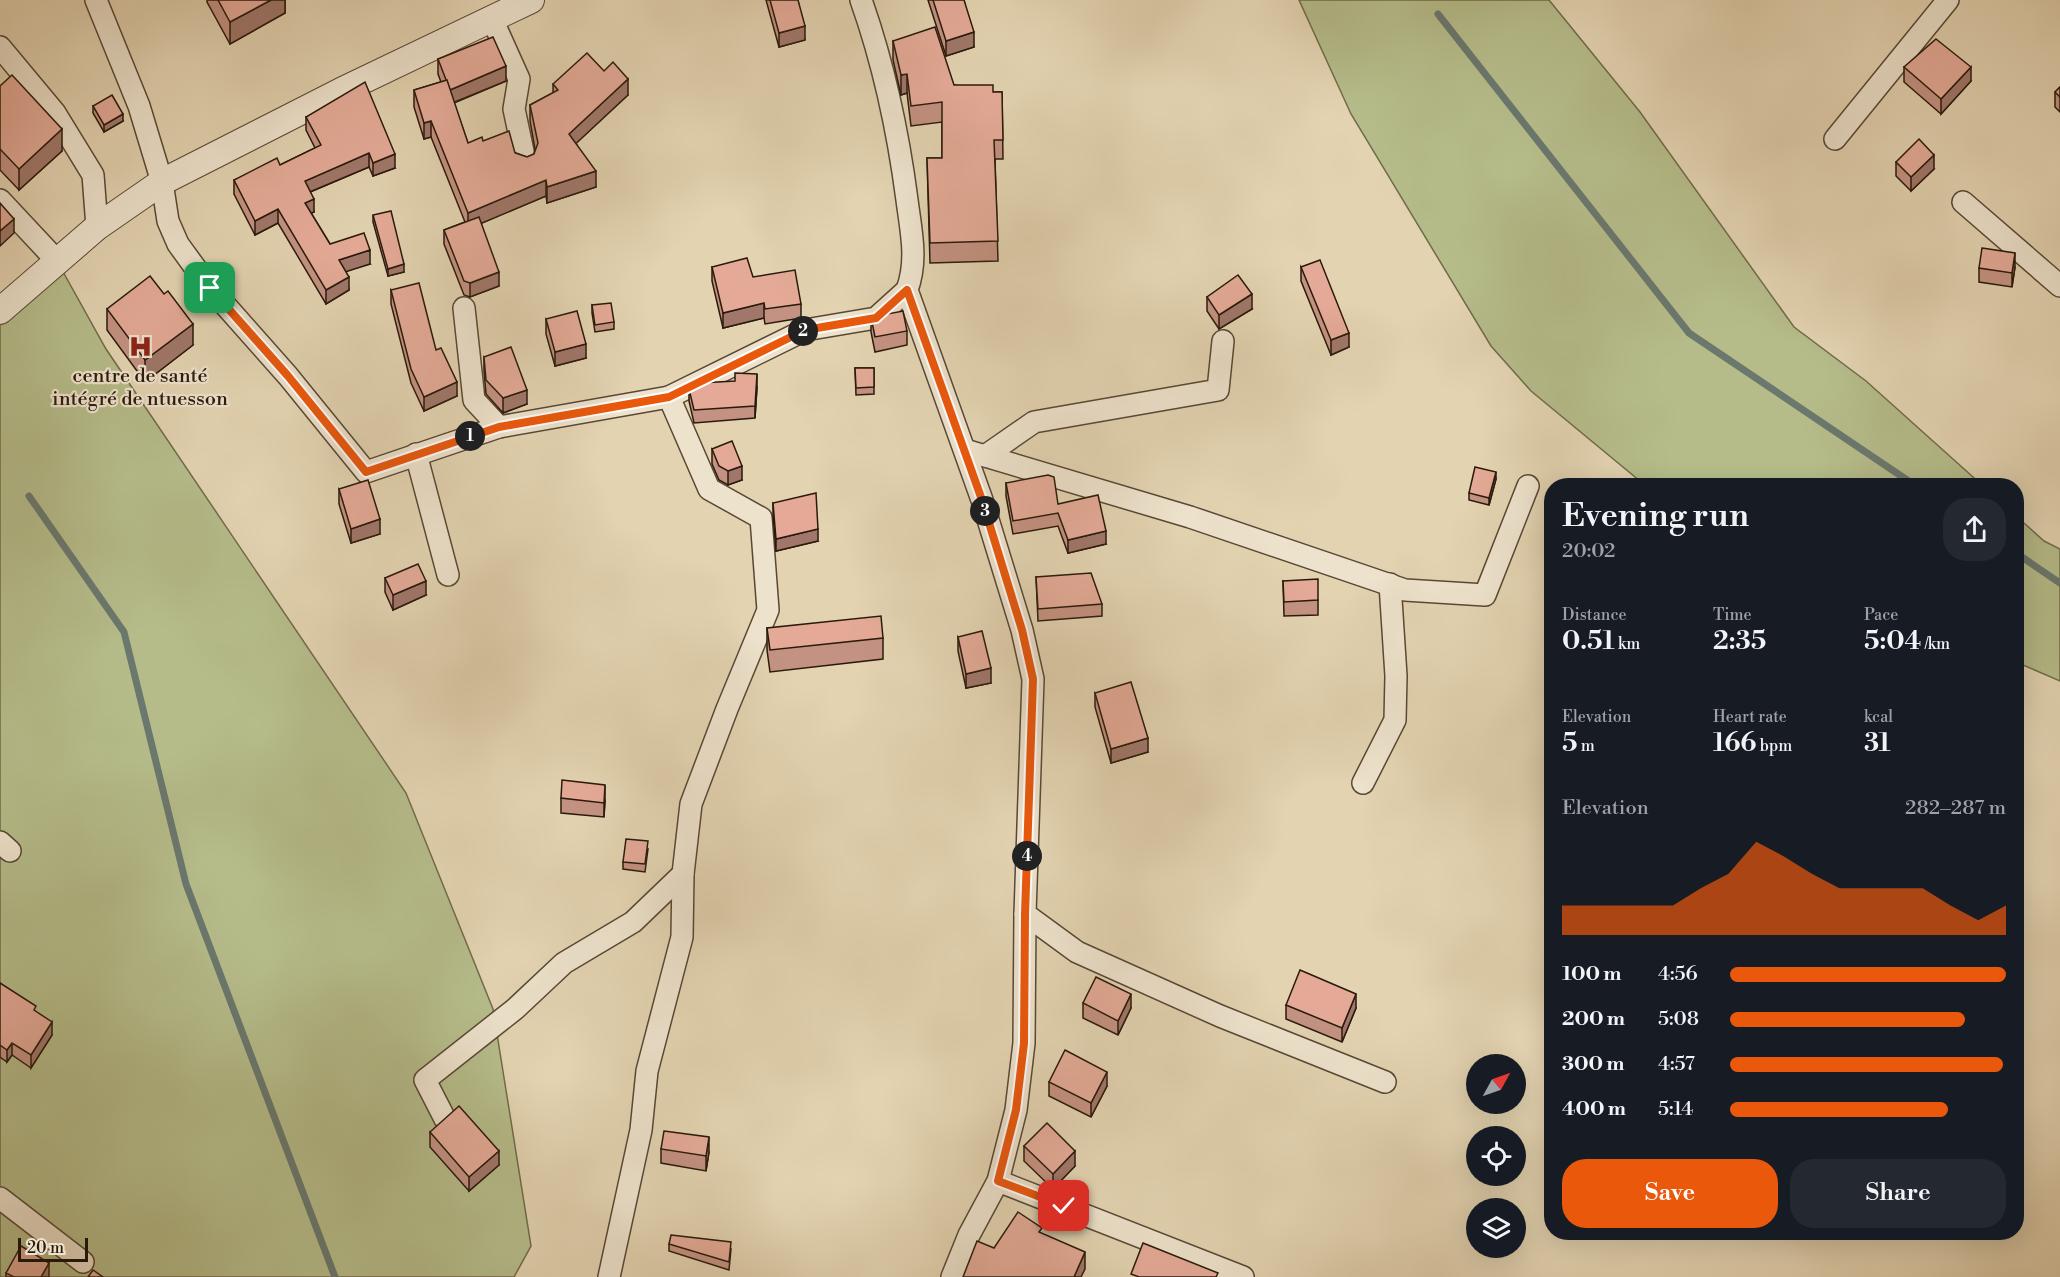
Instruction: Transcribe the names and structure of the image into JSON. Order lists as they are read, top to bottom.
{
  "places": {
    "hospital": ["centre de santé intégré de ntuesson"]
  },
  "scale_bar": "20 m",
  "north": "top right",
  "page": {
    "pins": [
      "2",
      "1",
      "3",
      "4"
    ],
    "heading": ["Evening run", "20:02"],
    "stats": [
      ["Distance", "0.51 km"],
      ["Time", "2:35"],
      ["Pace", "5:04 /km"],
      ["Elevation", "5 m"],
      ["Heart rate", "166 bpm"],
      ["kcal", "31"]
    ],
    "chart": ["Elevation", "282–287 m"],
    "list": [
      {
        "name": "100 m",
        "note": "4:56"
      },
      {
        "name": "200 m",
        "note": "5:08"
      },
      {
        "name": "300 m",
        "note": "4:57"
      },
      {
        "name": "400 m",
        "note": "5:14"
      }
    ],
    "buttons": ["Save", "Share"],
    "scale": "20 m"
  }
}
